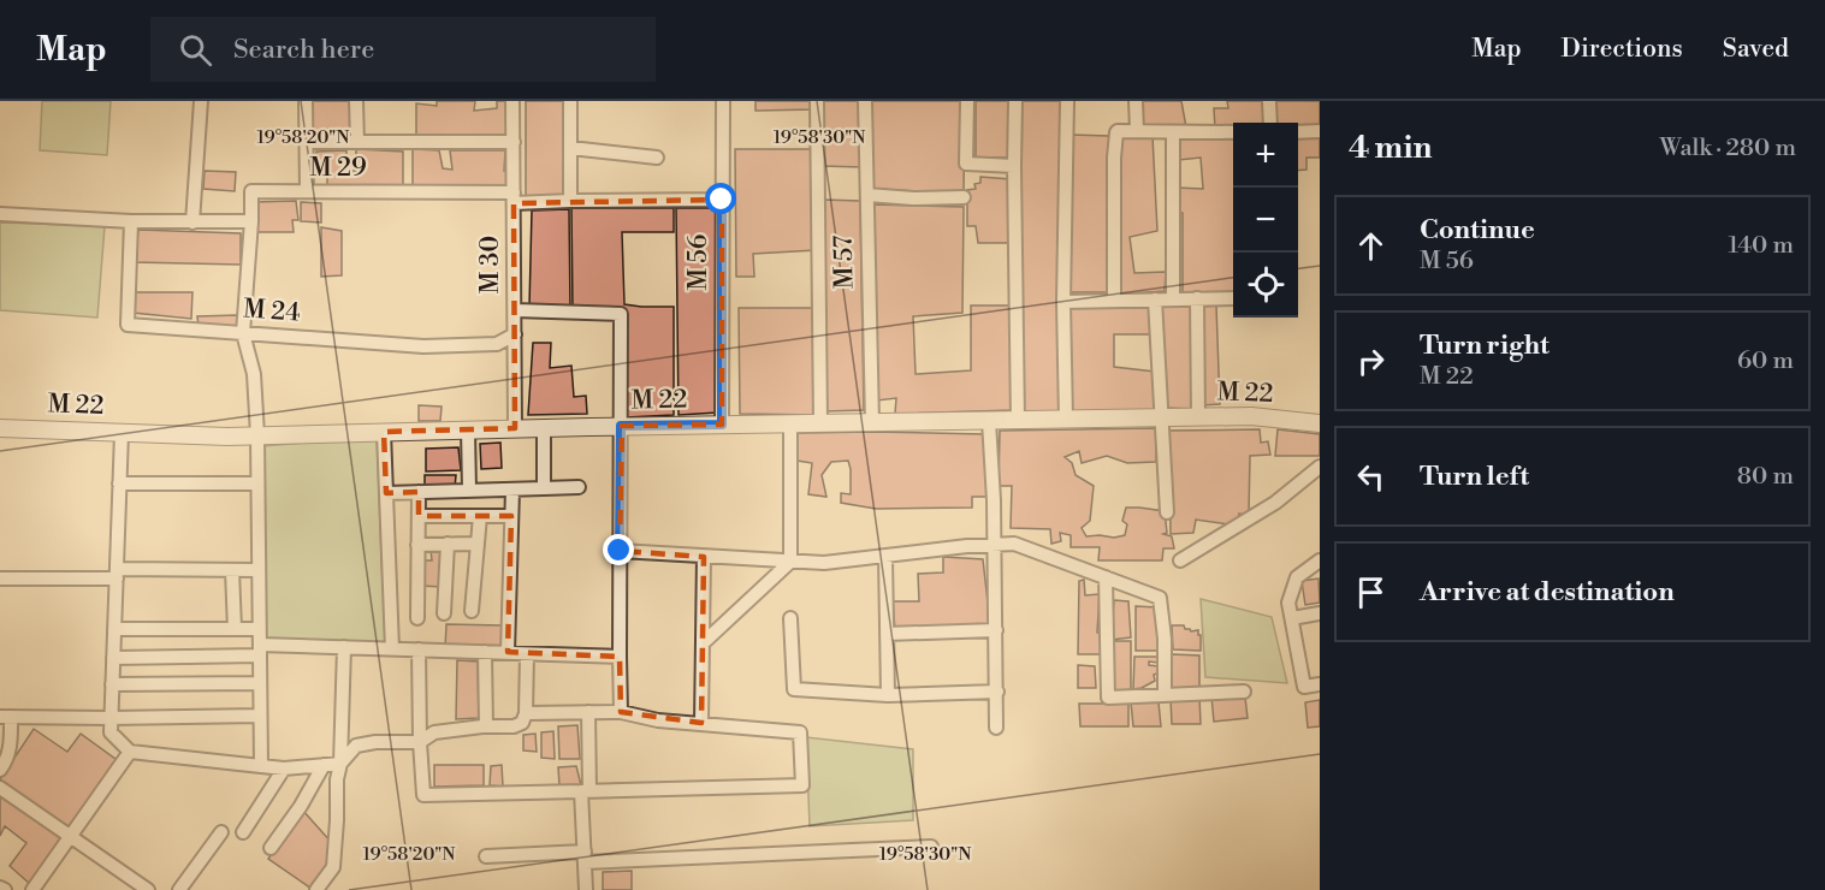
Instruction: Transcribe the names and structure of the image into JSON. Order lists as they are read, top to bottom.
{
  "streets": {
    "street": [
      "M 29",
      "M 56",
      "M 57",
      "M 30",
      "M 24",
      "M 22"
    ]
  },
  "crossings": [
    ["M 29", "M 56"],
    ["M 29", "M 30"],
    ["M 56", "M 22"],
    ["M 57", "M 22"],
    ["M 30", "M 24"],
    ["M 30", "M 22"]
  ],
  "page": {
    "header": "Map",
    "search": "Search here",
    "nav": ["Map", "Directions", "Saved"],
    "heading": ["4 min", "Walk · 280 m"],
    "map_buttons": ["+", "−"],
    "list": [
      ["Continue", "M 56", "140 m"],
      ["Turn right", "M 22", "60 m"],
      ["Turn left", "80 m"],
      "Arrive at destination"
    ]
  },
  "coordinates": ["19°58'20\"N", "19°58'30\"N"]
}
